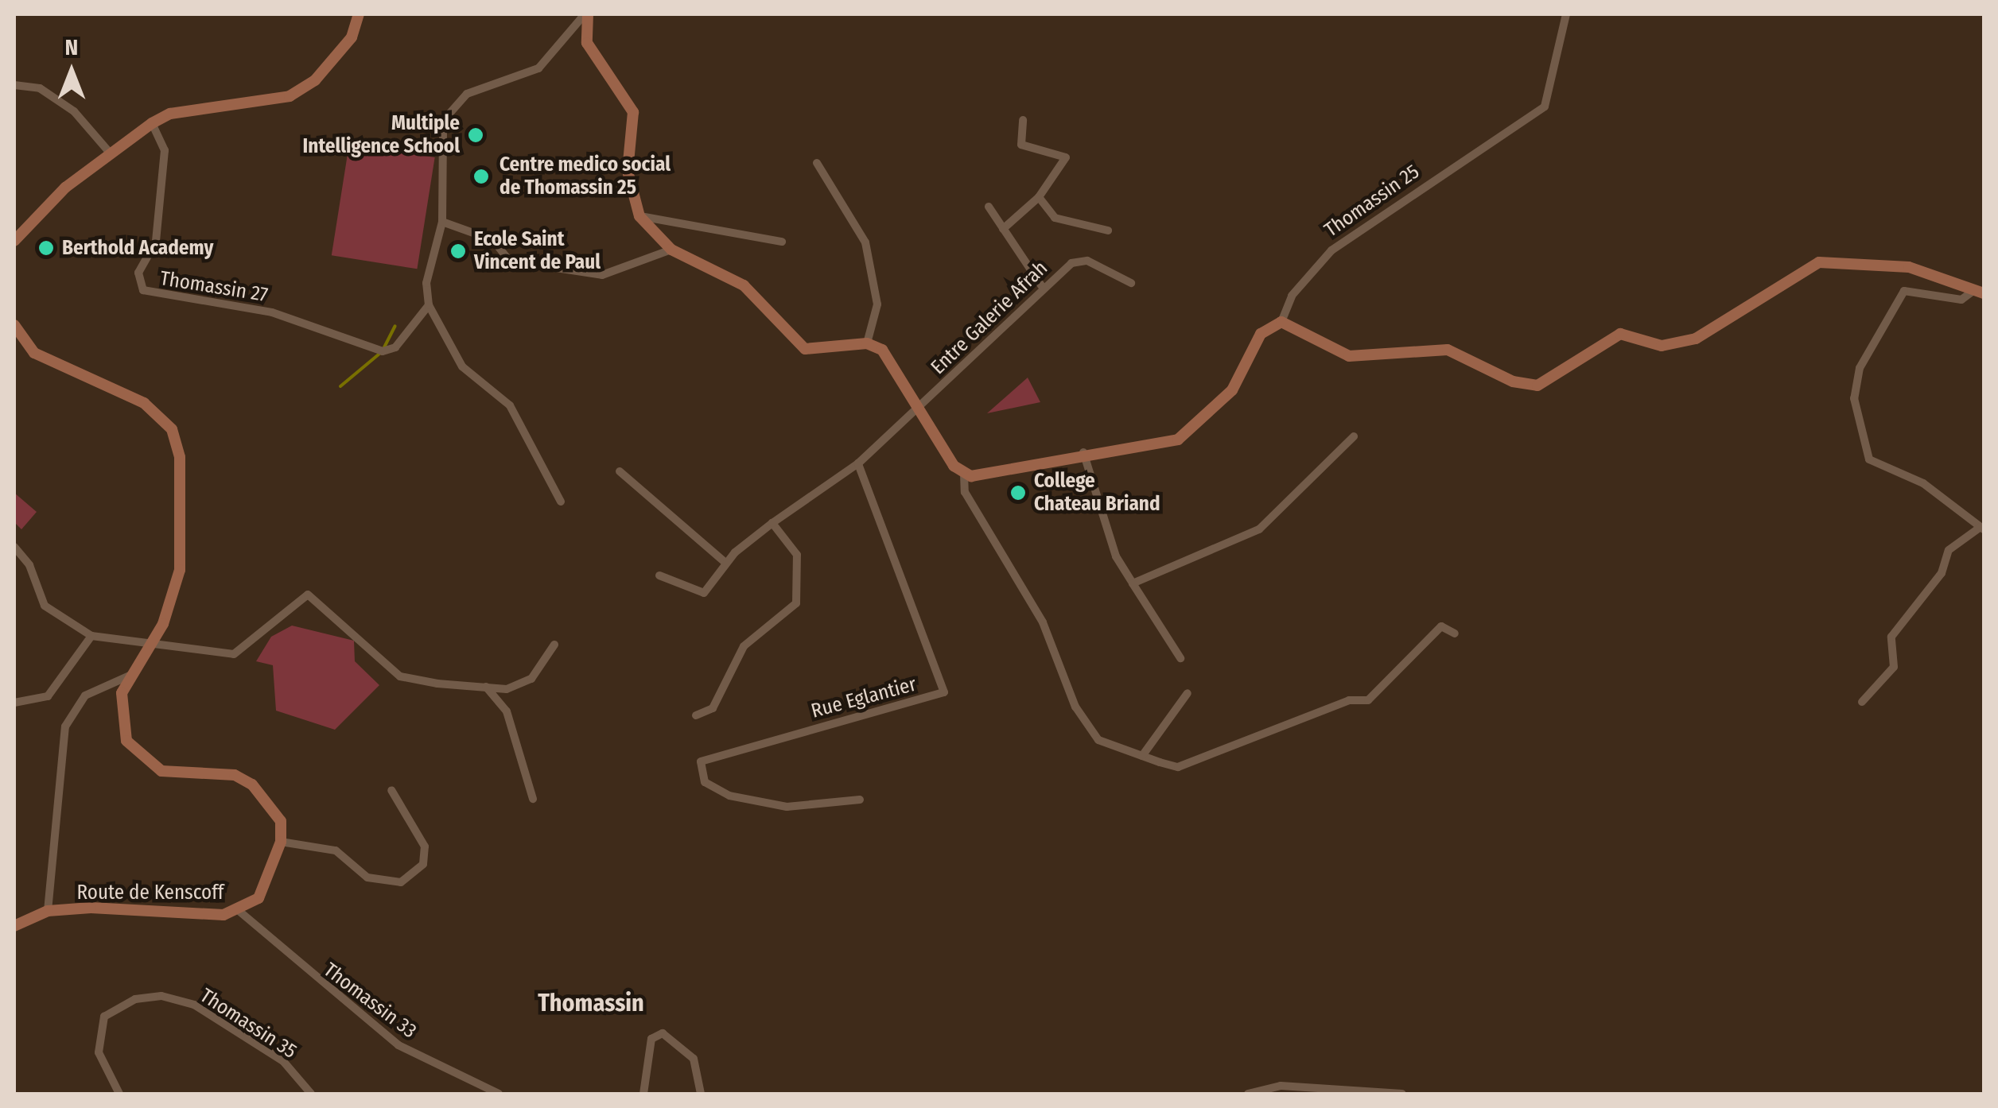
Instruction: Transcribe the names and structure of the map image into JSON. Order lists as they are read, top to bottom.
{
  "streets": {
    "street": [
      "Thomassin 25",
      "Thomassin 27",
      "Entre Galerie Afrah",
      "Rue Eglantier",
      "Route de Kenscoff",
      "Thomassin 33",
      "Thomassin 35"
    ]
  },
  "crossings": [
    ["Route de Kenscoff", "Thomassin 33"]
  ],
  "districts": ["Thomassin"],
  "places": [
    "Multiple Intelligence School",
    "Centre medico social de Thomassin 25",
    "Berthold Academy",
    "Ecole Saint Vincent de Paul",
    "College Chateau Briand"
  ],
  "north": "top"
}
